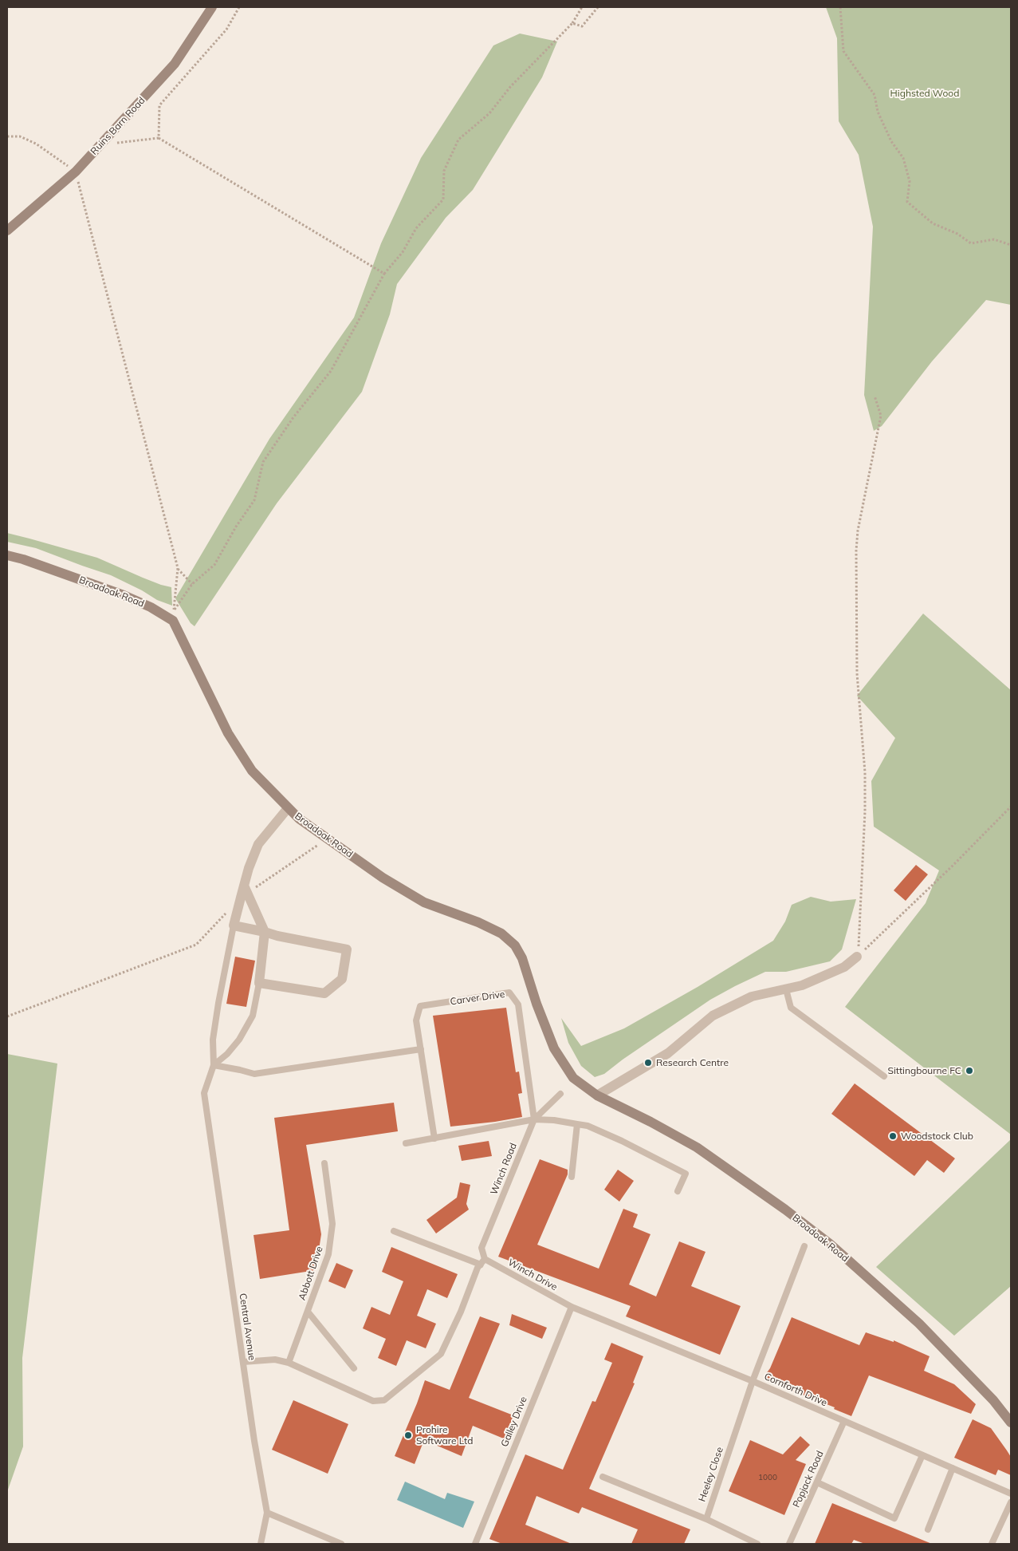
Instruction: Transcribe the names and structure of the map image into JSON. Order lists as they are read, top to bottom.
{
  "streets": {
    "street": ["Ruins Barn Road", "Broadoak Road"],
    "lane": [
      "Carver Drive",
      "Winch Road",
      "Abbott Drive",
      "Winch Drive",
      "Central Avenue",
      "Cornforth Drive",
      "Galley Drive",
      "Heeley Close",
      "Popjack Road"
    ]
  },
  "crossings": [
    ["Carver Drive", "Winch Road"],
    ["Winch Road", "Winch Drive"],
    ["Winch Drive", "Cornforth Drive"],
    ["Winch Drive", "Galley Drive"],
    ["Cornforth Drive", "Galley Drive"],
    ["Cornforth Drive", "Heeley Close"],
    ["Cornforth Drive", "Popjack Road"]
  ],
  "parks": ["Highsted Wood"],
  "places": [
    "Research Centre",
    "Sittingbourne FC",
    "Woodstock Club",
    "Prohire Software Ltd"
  ],
  "house_numbers": ["1000"]
}
